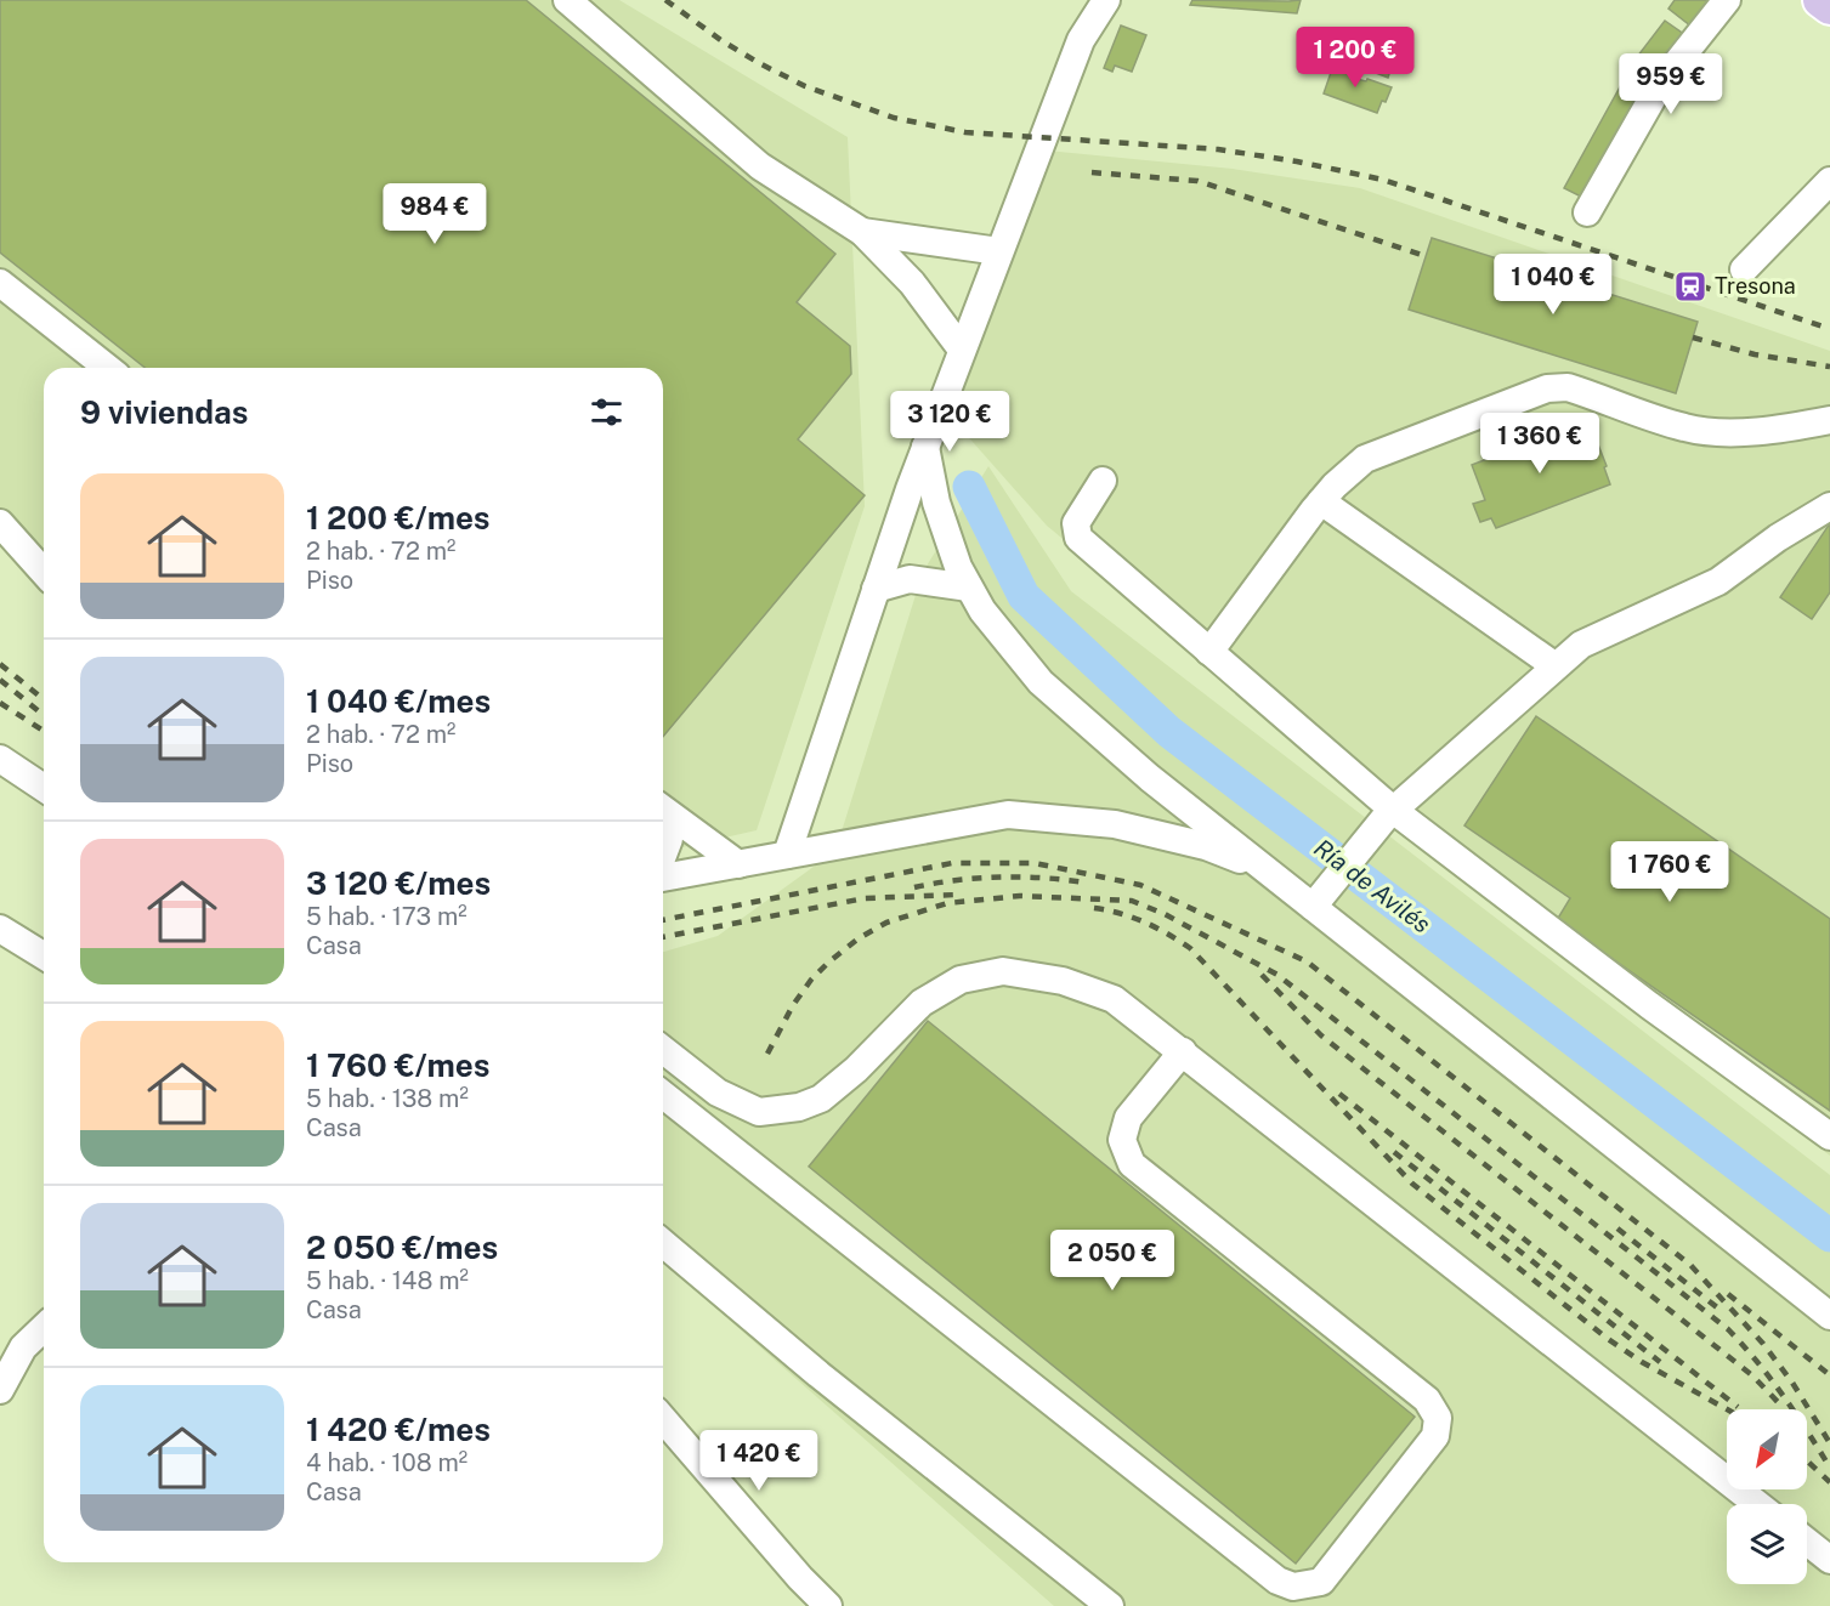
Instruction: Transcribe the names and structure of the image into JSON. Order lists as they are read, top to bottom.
{
  "water": ["Ría de Avilés"],
  "places": {
    "station": ["Tresona"]
  },
  "north": "bottom left",
  "page": {
    "price": [
      "1 200 €",
      "959 €",
      "984 €",
      "1 040 €",
      "3 120 €",
      "1 360 €",
      "1 760 €",
      "2 050 €",
      "1 420 €"
    ],
    "heading": "9 viviendas",
    "list": [
      {
        "name": "1 200 €/mes",
        "note": "2 hab. · 72 m² · Piso"
      },
      {
        "name": "1 040 €/mes",
        "note": "2 hab. · 72 m² · Piso"
      },
      {
        "name": "3 120 €/mes",
        "note": "5 hab. · 173 m² · Casa"
      },
      {
        "name": "1 760 €/mes",
        "note": "5 hab. · 138 m² · Casa"
      },
      {
        "name": "2 050 €/mes",
        "note": "5 hab. · 148 m² · Casa"
      },
      {
        "name": "1 420 €/mes",
        "note": "4 hab. · 108 m² · Casa"
      }
    ]
  }
}
